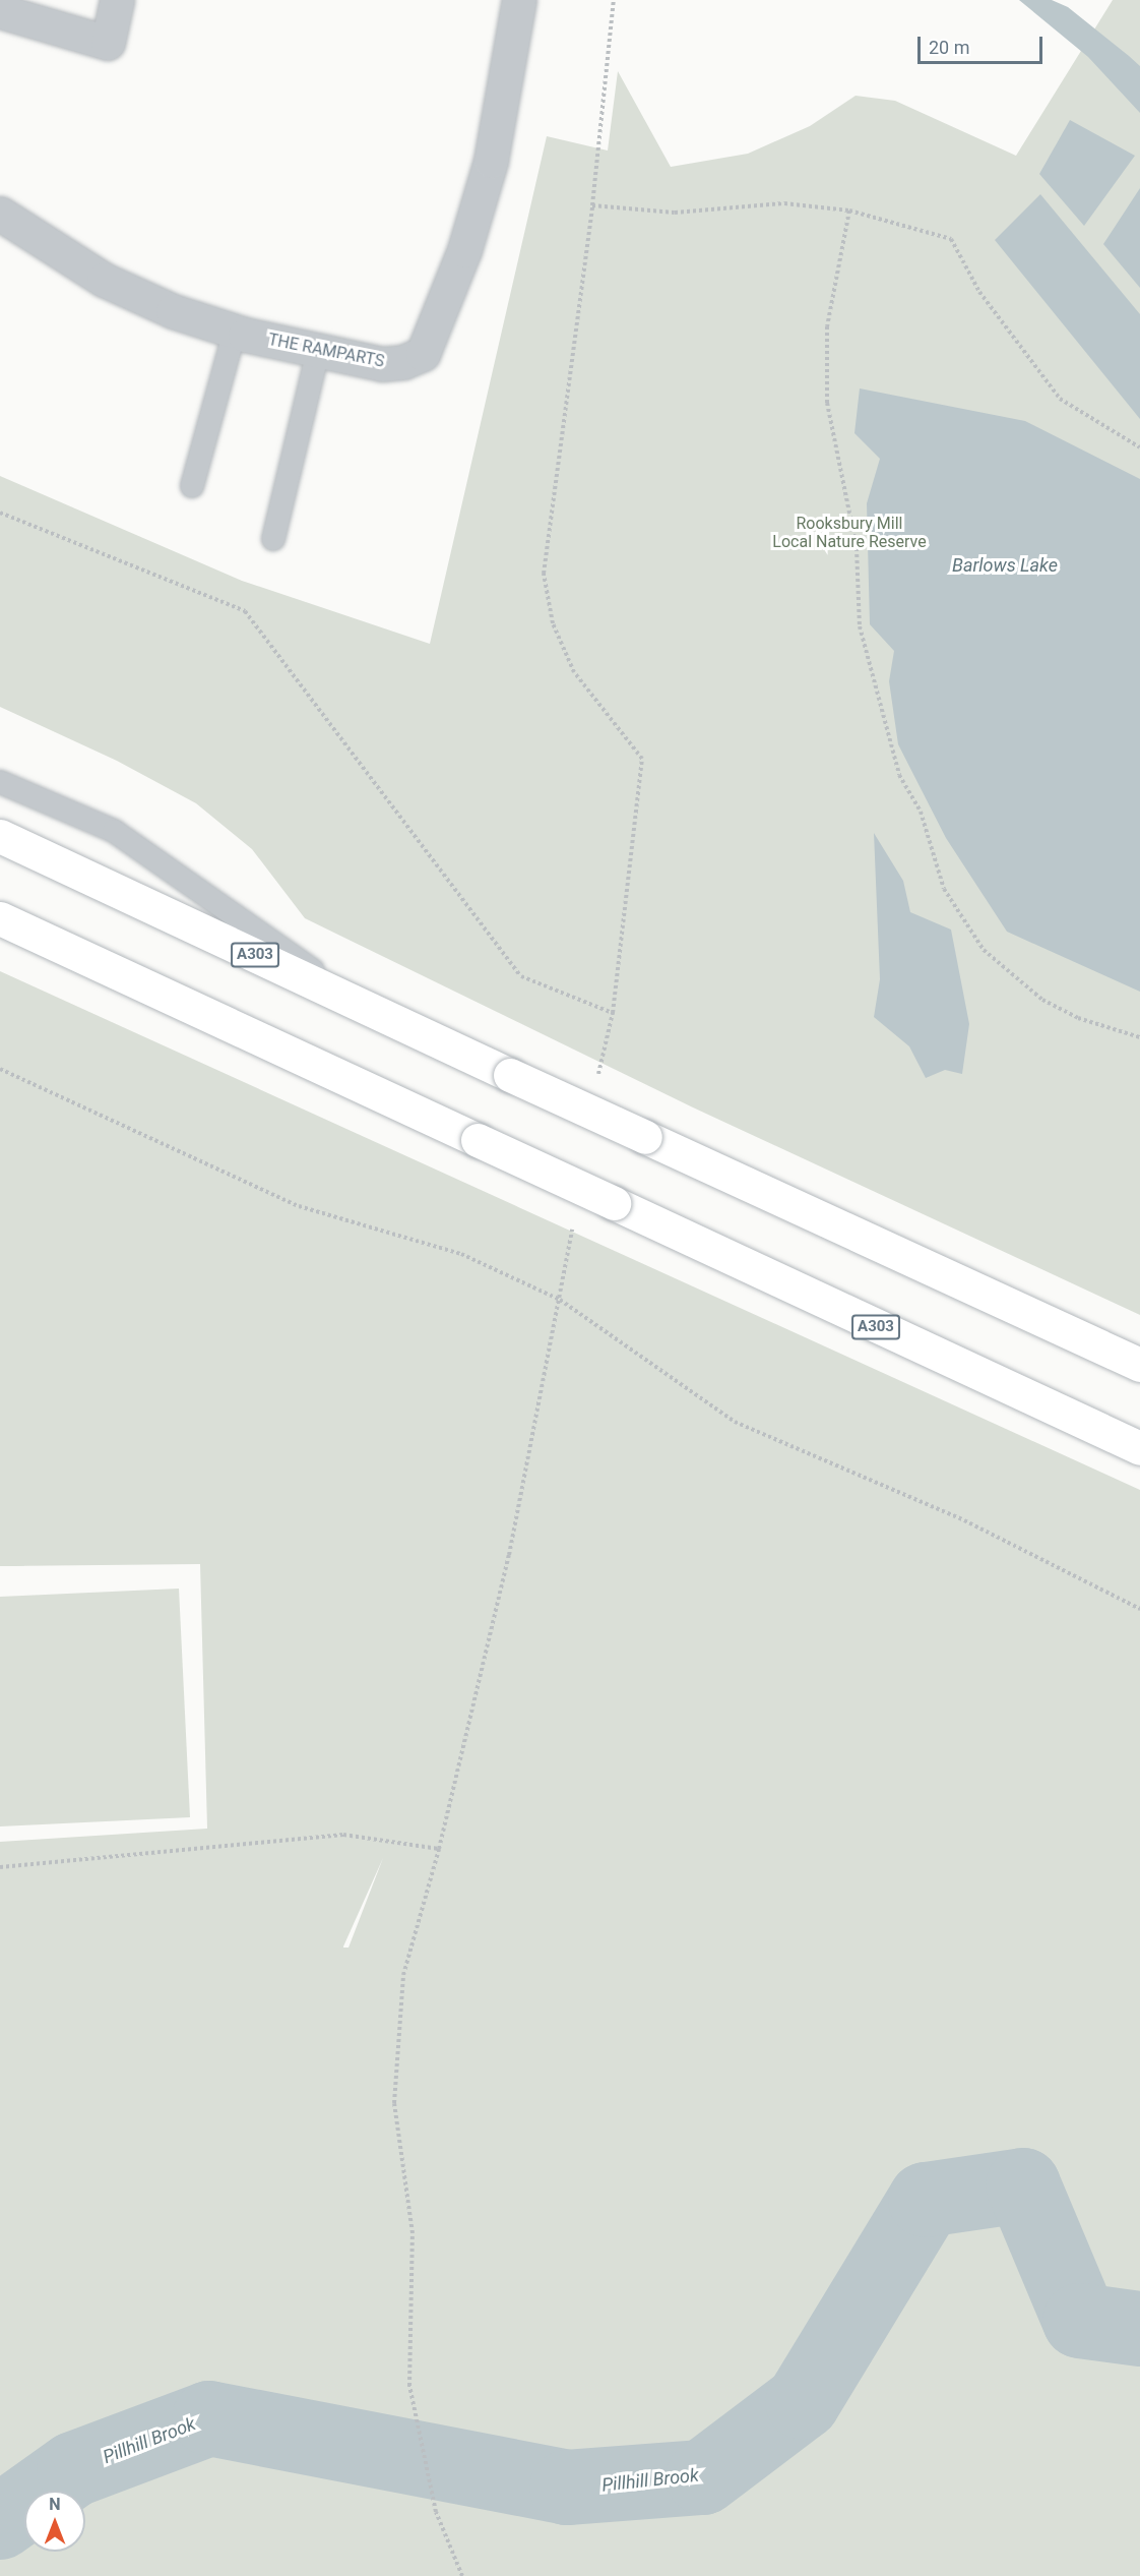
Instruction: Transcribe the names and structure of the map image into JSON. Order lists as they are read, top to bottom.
{
  "streets": {
    "highway": ["A303"],
    "street": ["THE RAMPARTS"]
  },
  "water": ["Barlows Lake", "Pillhill Brook"],
  "parks": ["Rooksbury Mill Local Nature Reserve"],
  "scale_bar": "20 m",
  "north": "top"
}
